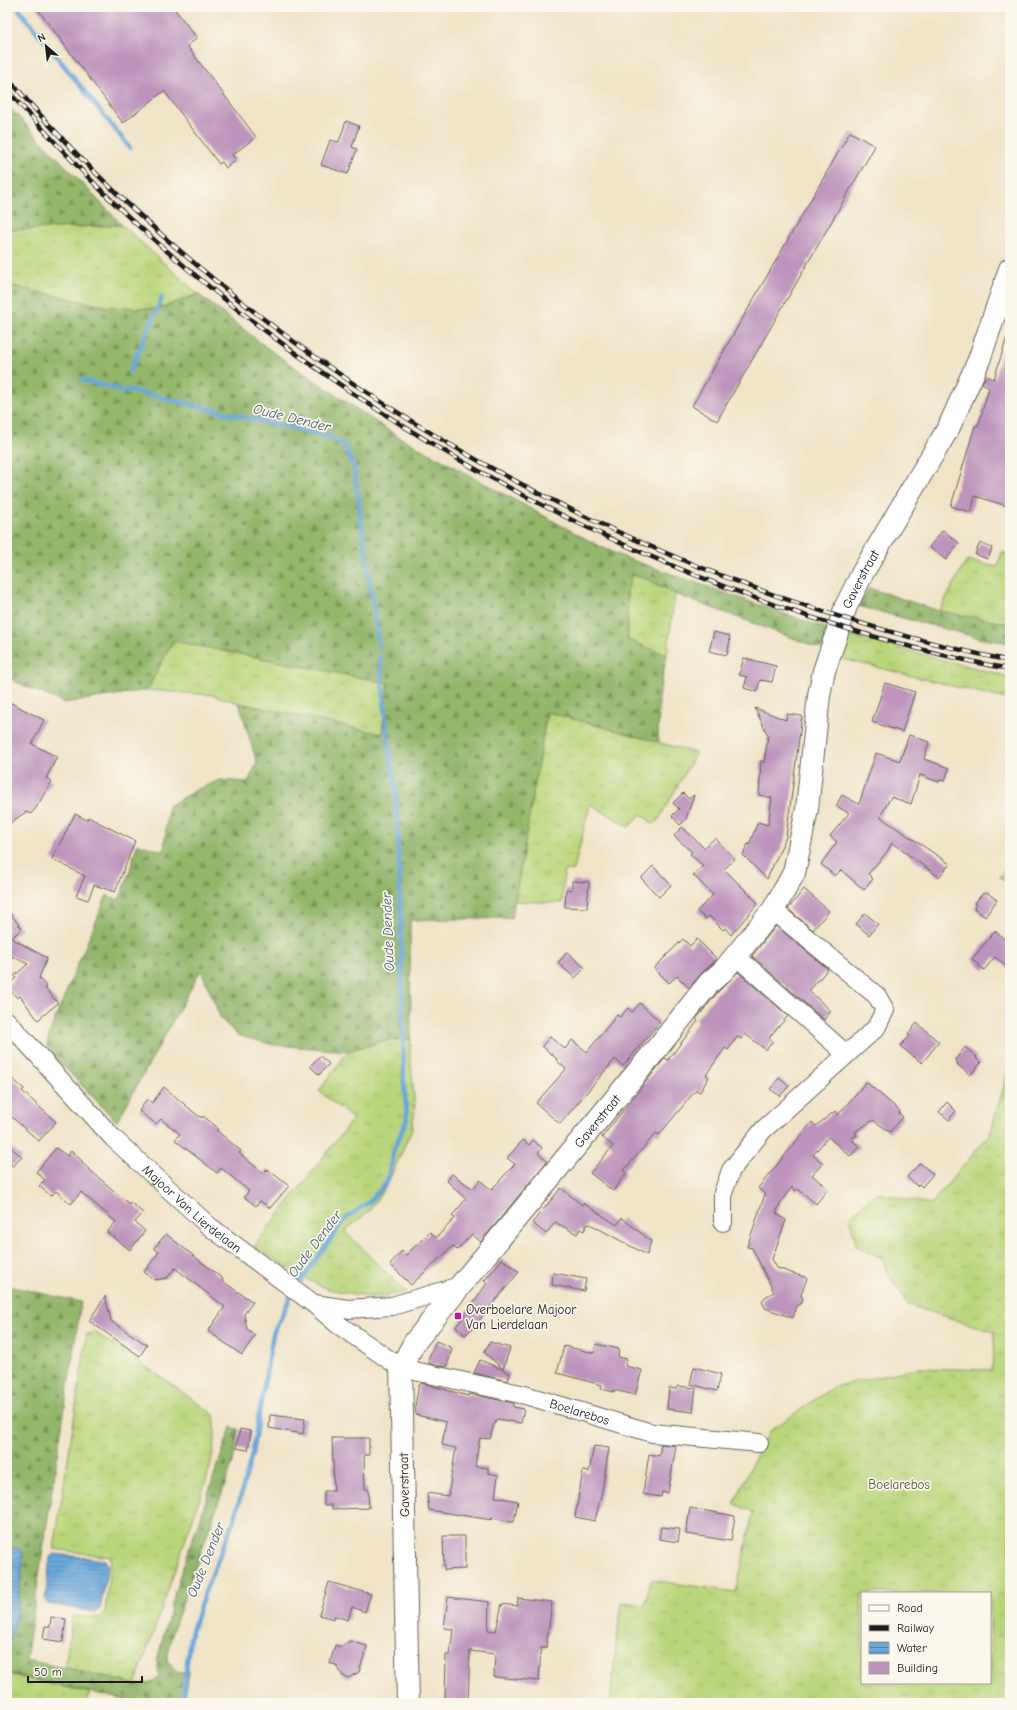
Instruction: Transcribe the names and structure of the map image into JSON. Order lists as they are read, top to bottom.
{
  "streets": {
    "street": ["Gaverstraat", "Majoor Van Lierdelaan", "Boelarebos"]
  },
  "crossings": [
    ["Gaverstraat", "Majoor Van Lierdelaan"],
    ["Gaverstraat", "Boelarebos"],
    ["Majoor Van Lierdelaan", "Boelarebos"]
  ],
  "water": ["Oude Dender"],
  "parks": ["Boelarebos"],
  "places": {
    "transit": ["Overboelare Majoor Van Lierdelaan"]
  },
  "legend": [
    "Road",
    "Railway",
    "Water",
    "Building"
  ],
  "scale_bar": "50 m",
  "north": "top left"
}
